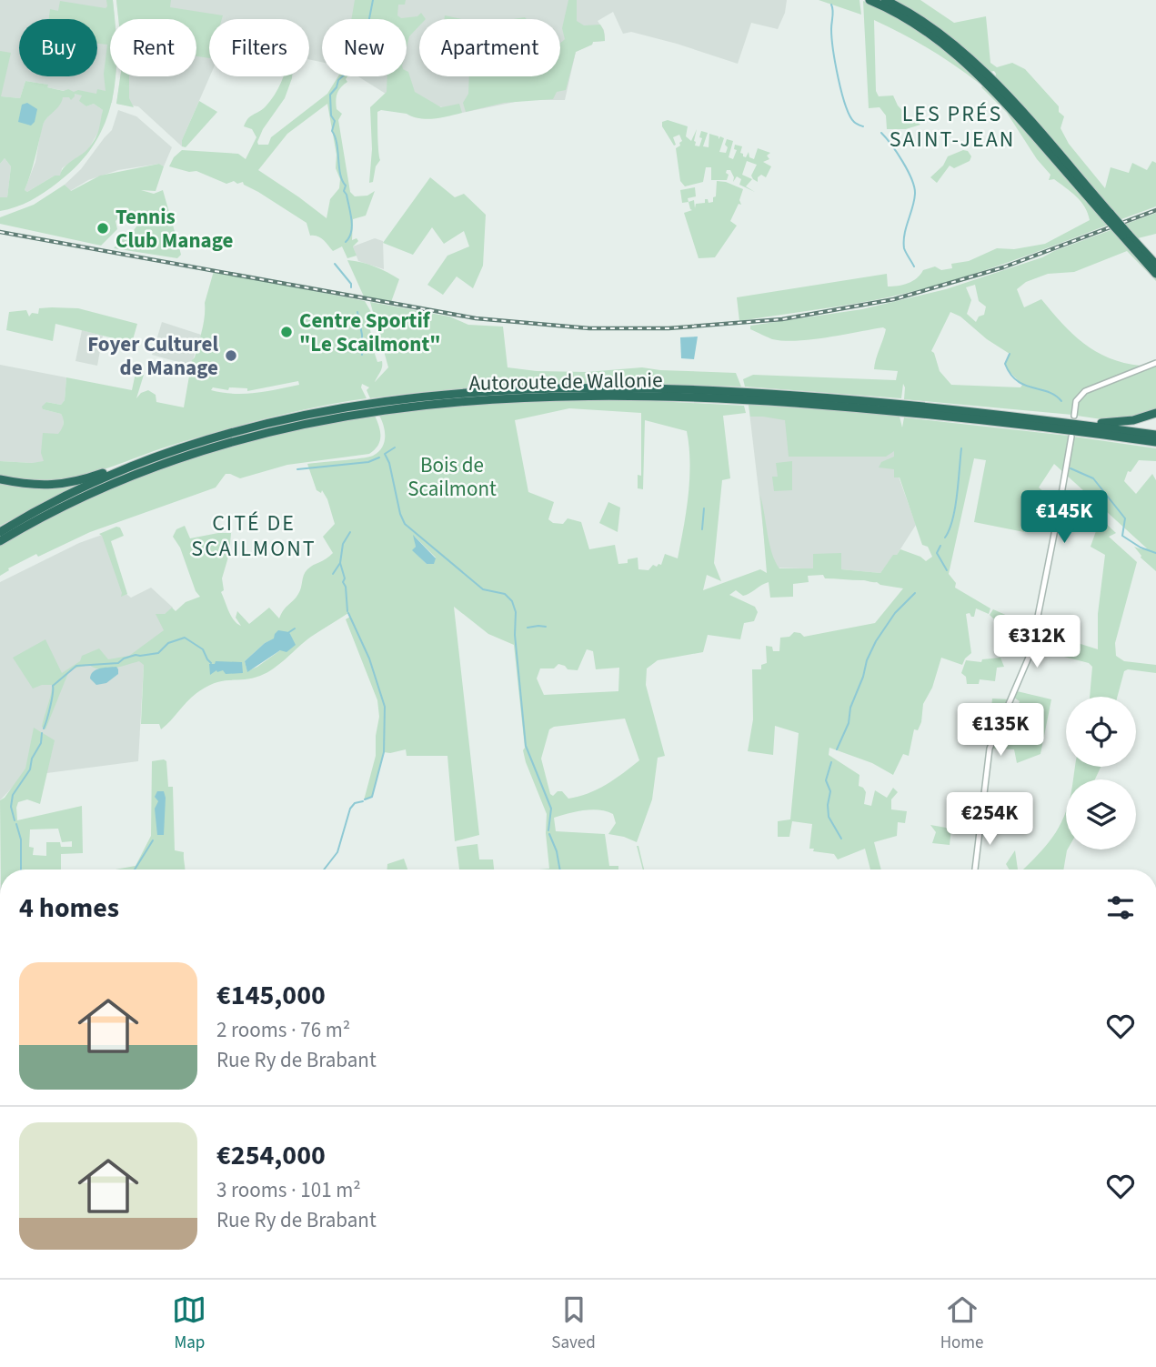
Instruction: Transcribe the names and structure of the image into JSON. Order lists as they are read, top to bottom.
{
  "streets": {
    "highway": ["Autoroute de Wallonie"]
  },
  "districts": ["LES PRÉS SAINT-JEAN", "CITÉ DE SCAILMONT"],
  "parks": ["Bois de Scailmont"],
  "places": ["Tennis Club Manage", "Centre Sportif \"Le Scailmont\"", "Foyer Culturel de Manage"],
  "page": {
    "chip": [
      "Buy",
      "Rent",
      "Filters",
      "New",
      "Apartment"
    ],
    "price": [
      "€145K",
      "€312K",
      "€135K",
      "€254K"
    ],
    "heading": "4 homes",
    "list": [
      {
        "name": "€145,000",
        "note": "2 rooms · 76 m² · Rue Ry de Brabant"
      },
      {
        "name": "€254,000",
        "note": "3 rooms · 101 m² · Rue Ry de Brabant"
      }
    ],
    "tabs": ["Map", "Saved", "Home"]
  }
}
